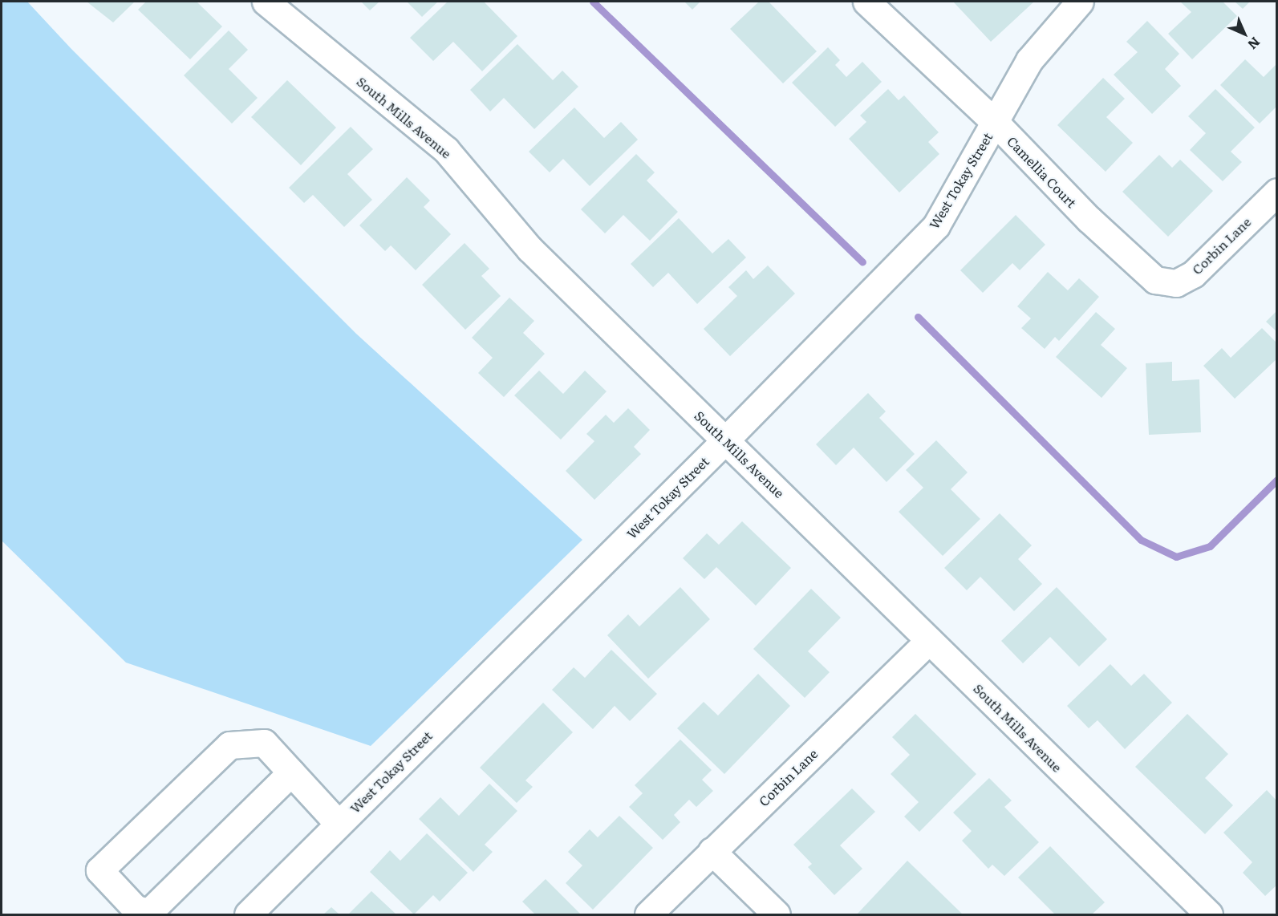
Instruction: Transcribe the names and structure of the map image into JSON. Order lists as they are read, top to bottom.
{
  "streets": {
    "street": [
      "South Mills Avenue",
      "Camellia Court",
      "West Tokay Street",
      "Corbin Lane"
    ]
  },
  "crossings": [
    ["South Mills Avenue", "West Tokay Street"],
    ["South Mills Avenue", "Corbin Lane"],
    ["Camellia Court", "West Tokay Street"],
    ["Camellia Court", "Corbin Lane"]
  ],
  "north": "bottom right"
}
